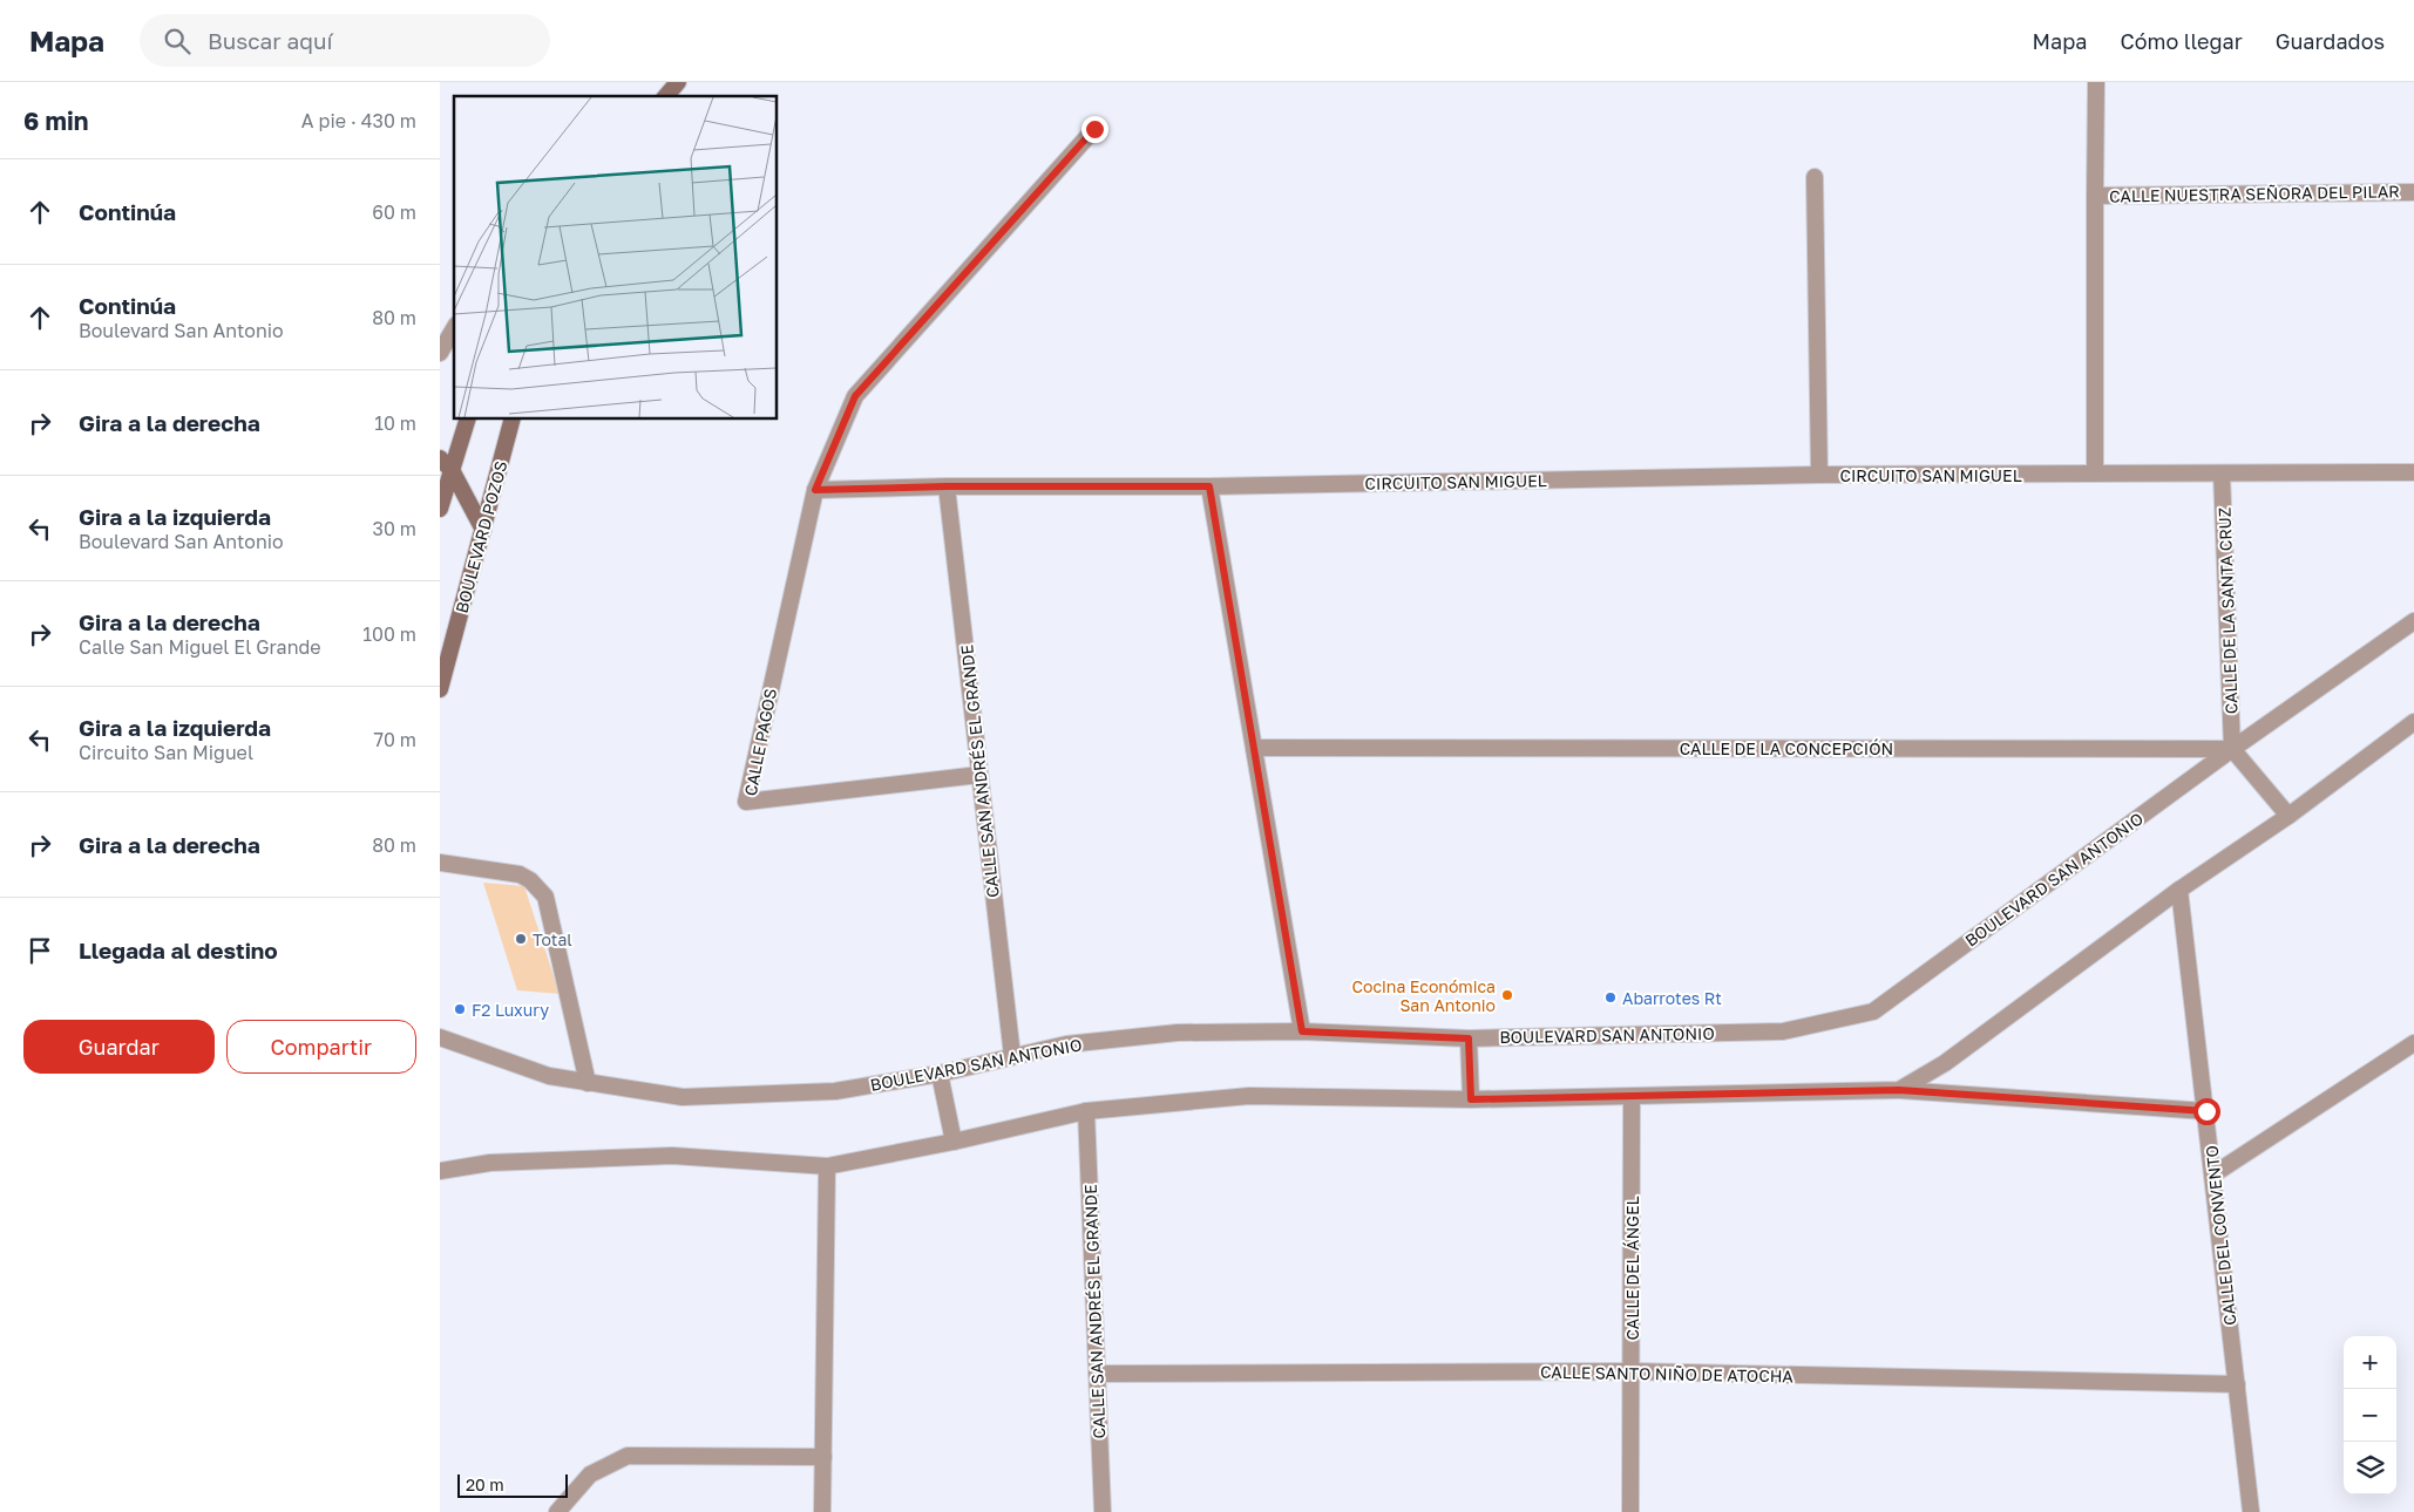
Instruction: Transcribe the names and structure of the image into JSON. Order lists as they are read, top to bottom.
{
  "streets": {
    "main road": ["BOULEVARD POZOS"],
    "street": [
      "CALLE NUESTRA SEÑORA DEL PILAR",
      "CIRCUITO SAN MIGUEL",
      "CALLE DE LA SANTA CRUZ",
      "CALLE PAGOS",
      "CALLE DE LA CONCEPCIÓN",
      "CALLE SAN ANDRÉS EL GRANDE",
      "BOULEVARD SAN ANTONIO",
      "CALLE DEL CONVENTO",
      "CALLE DEL ÁNGEL",
      "CALLE SANTO NIÑO DE ATOCHA"
    ]
  },
  "crossings": [
    ["CIRCUITO SAN MIGUEL", "CALLE DE LA SANTA CRUZ"],
    ["CIRCUITO SAN MIGUEL", "CALLE PAGOS"],
    ["CIRCUITO SAN MIGUEL", "CALLE SAN ANDRÉS EL GRANDE"],
    ["CALLE DE LA SANTA CRUZ", "CALLE DE LA CONCEPCIÓN"],
    ["CALLE DE LA SANTA CRUZ", "BOULEVARD SAN ANTONIO"],
    ["CALLE PAGOS", "CALLE SAN ANDRÉS EL GRANDE"],
    ["CALLE DE LA CONCEPCIÓN", "BOULEVARD SAN ANTONIO"],
    ["CALLE SAN ANDRÉS EL GRANDE", "BOULEVARD SAN ANTONIO"],
    ["CALLE SAN ANDRÉS EL GRANDE", "CALLE SANTO NIÑO DE ATOCHA"],
    ["CALLE DEL CONVENTO", "CALLE SANTO NIÑO DE ATOCHA"],
    ["CALLE DEL ÁNGEL", "CALLE SANTO NIÑO DE ATOCHA"]
  ],
  "places": [
    "Total",
    "Cocina Económica San Antonio",
    "Abarrotes Rt",
    "F2 Luxury"
  ],
  "scale_bar": "20 m",
  "page": {
    "header": "Mapa",
    "search": "Buscar aquí",
    "nav": ["Mapa", "Cómo llegar", "Guardados"],
    "heading": ["6 min", "A pie · 430 m"],
    "list": [
      ["Continúa", "60 m"],
      ["Continúa", "Boulevard San Antonio", "80 m"],
      ["Gira a la derecha", "10 m"],
      ["Gira a la izquierda", "Boulevard San Antonio", "30 m"],
      ["Gira a la derecha", "Calle San Miguel El Grande", "100 m"],
      ["Gira a la izquierda", "Circuito San Miguel", "70 m"],
      ["Gira a la derecha", "80 m"],
      "Llegada al destino"
    ],
    "buttons": ["Guardar", "Compartir"],
    "map_buttons": ["+", "−"],
    "scale": "20 m"
  }
}
